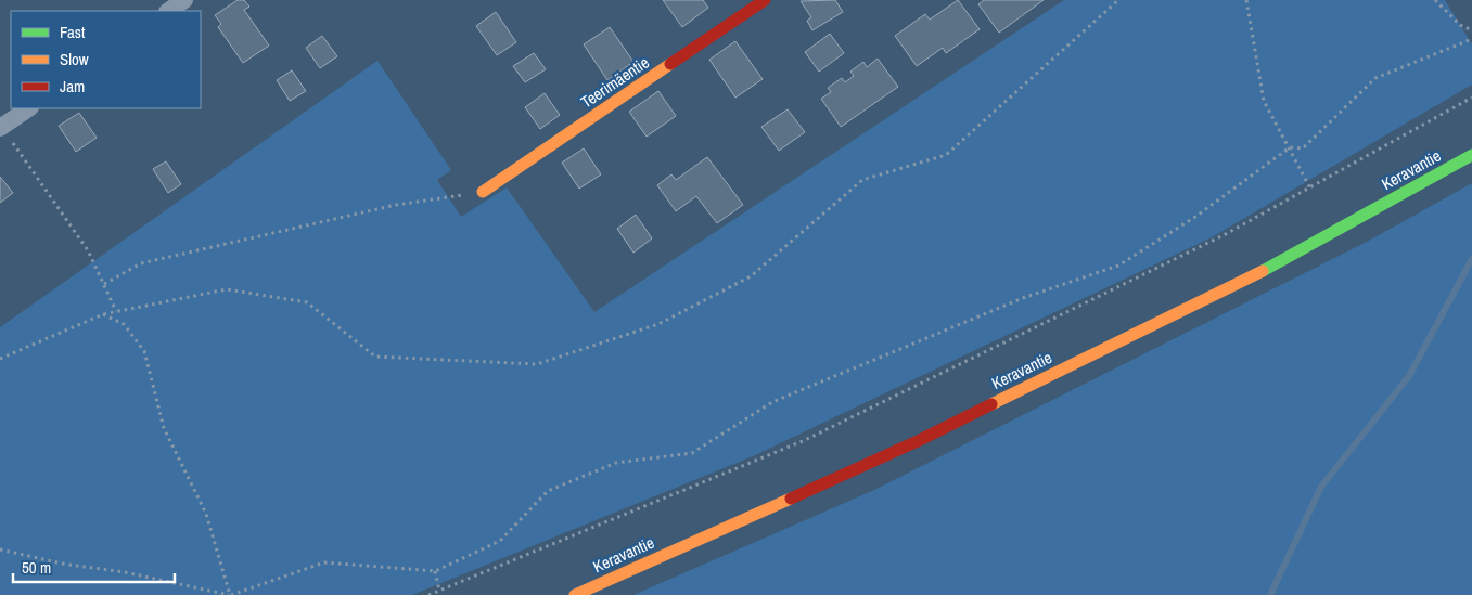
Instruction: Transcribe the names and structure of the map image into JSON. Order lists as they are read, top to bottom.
{
  "streets": {
    "main road": ["Teerimäentie", "Keravantie"]
  },
  "legend": ["Fast", "Slow", "Jam"],
  "scale_bar": "50 m"
}
